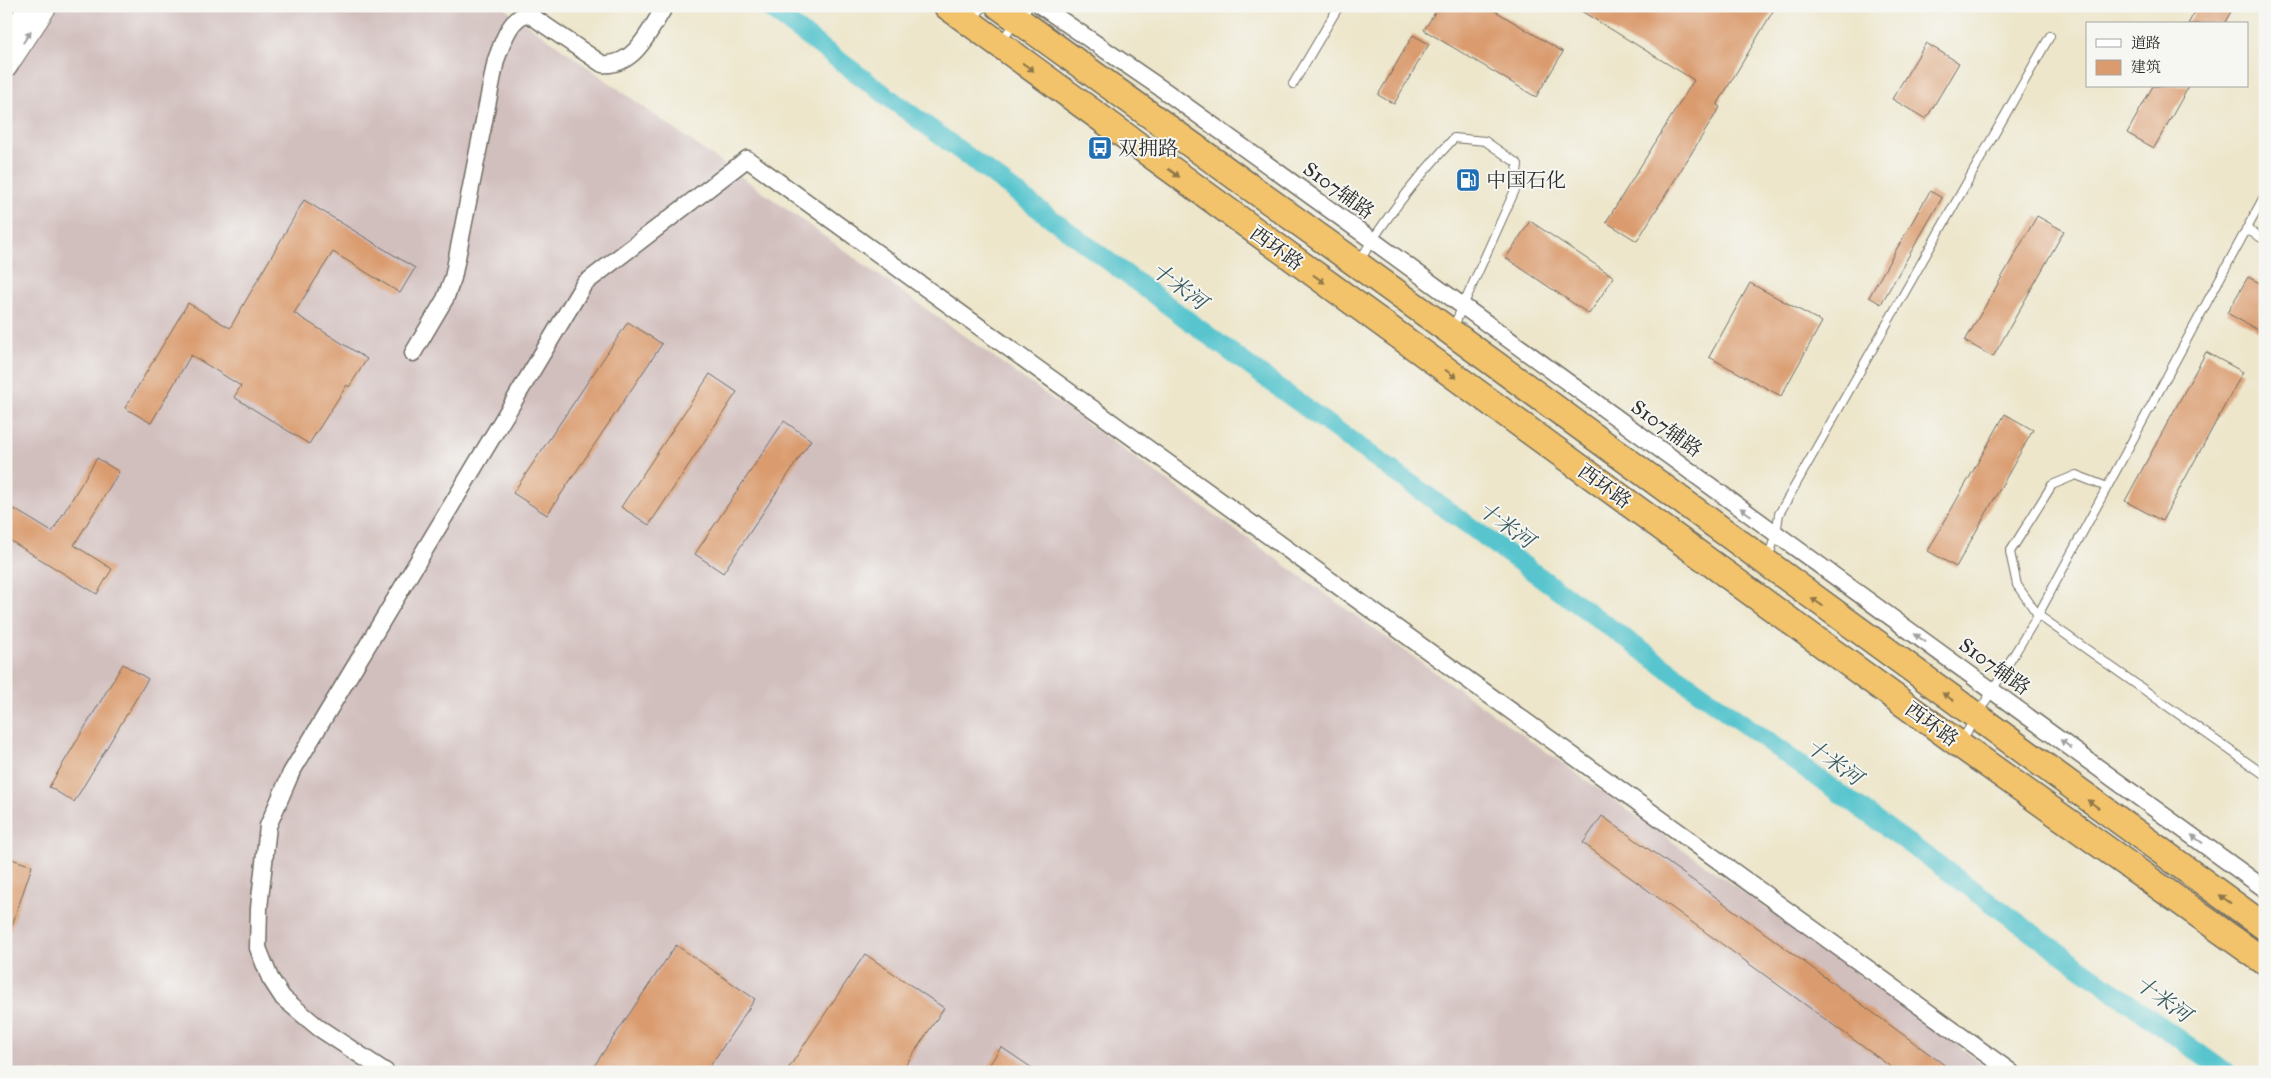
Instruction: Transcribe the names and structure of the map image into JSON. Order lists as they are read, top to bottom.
{
  "streets": {
    "highway": ["西环路"],
    "street": ["S107辅路"]
  },
  "one_way": ["S107辅路"],
  "water": ["十米河"],
  "places": {
    "bus stop": ["双拥路"],
    "fuel station": ["中国石化"]
  },
  "legend": ["道路", "建筑"]
}
